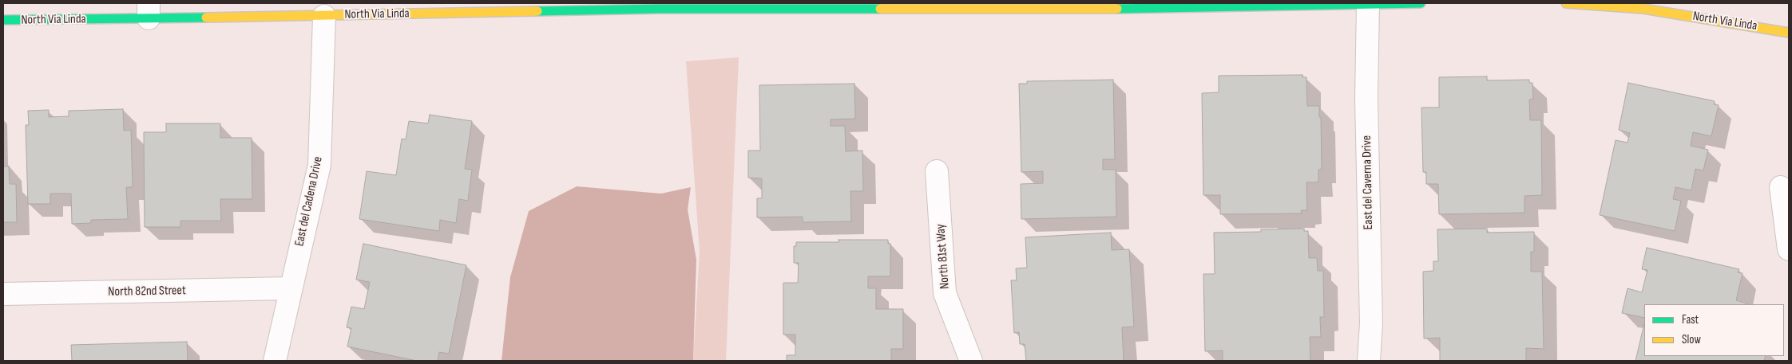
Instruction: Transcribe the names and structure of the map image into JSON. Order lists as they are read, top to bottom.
{
  "streets": {
    "street": [
      "North Via Linda",
      "East del Caverna Drive",
      "East del Cadena Drive",
      "North 81st Way",
      "North 82nd Street"
    ]
  },
  "crossings": [
    ["North Via Linda", "East del Caverna Drive"],
    ["North Via Linda", "East del Cadena Drive"],
    ["East del Cadena Drive", "North 82nd Street"]
  ],
  "legend": ["Fast", "Slow"]
}
